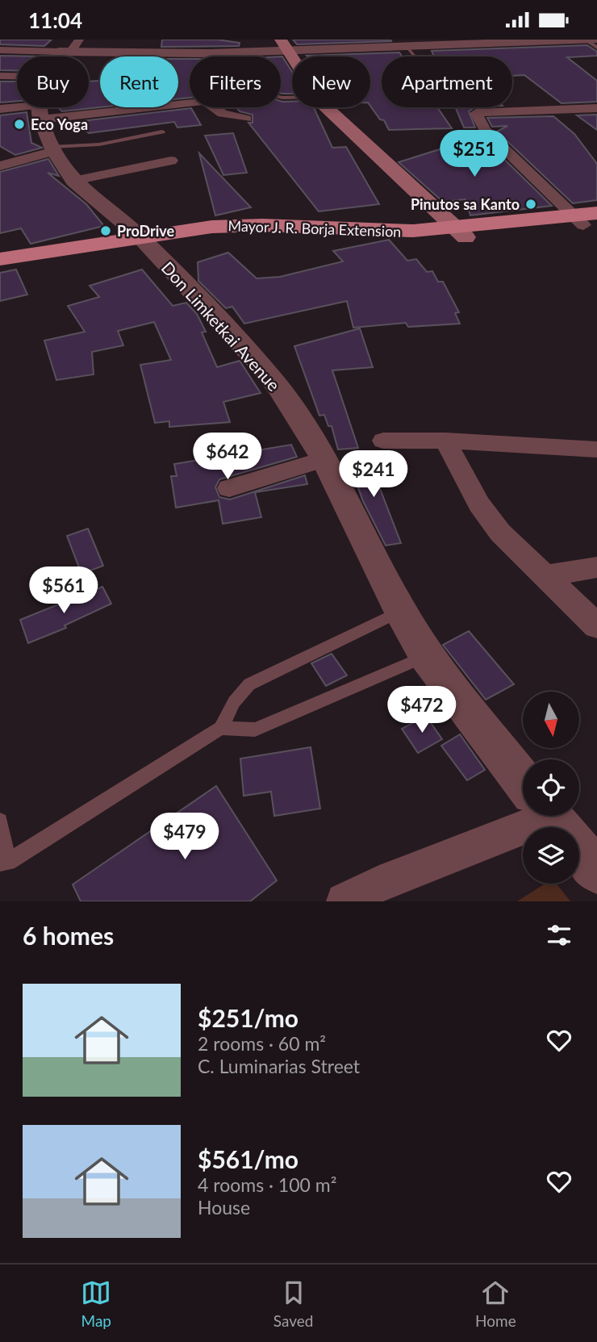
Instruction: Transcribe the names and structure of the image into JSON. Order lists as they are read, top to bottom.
{
  "streets": {
    "main road": ["Mayor J. R. Borja Extension"],
    "street": ["Don Limketkai Avenue"]
  },
  "crossings": [
    ["Mayor J. R. Borja Extension", "Don Limketkai Avenue"]
  ],
  "places": ["Eco Yoga", "Pinutos sa Kanto", "ProDrive"],
  "north": "bottom",
  "page": {
    "status": "11:04",
    "chip": [
      "Buy",
      "Rent",
      "Filters",
      "New",
      "Apartment"
    ],
    "price": [
      "$251",
      "$642",
      "$241",
      "$561",
      "$472",
      "$479"
    ],
    "heading": "6 homes",
    "list": [
      {
        "name": "$251/mo",
        "note": "2 rooms · 60 m² · C. Luminarias Street"
      },
      {
        "name": "$561/mo",
        "note": "4 rooms · 100 m² · House"
      }
    ],
    "tabs": ["Map", "Saved", "Home"]
  }
}
